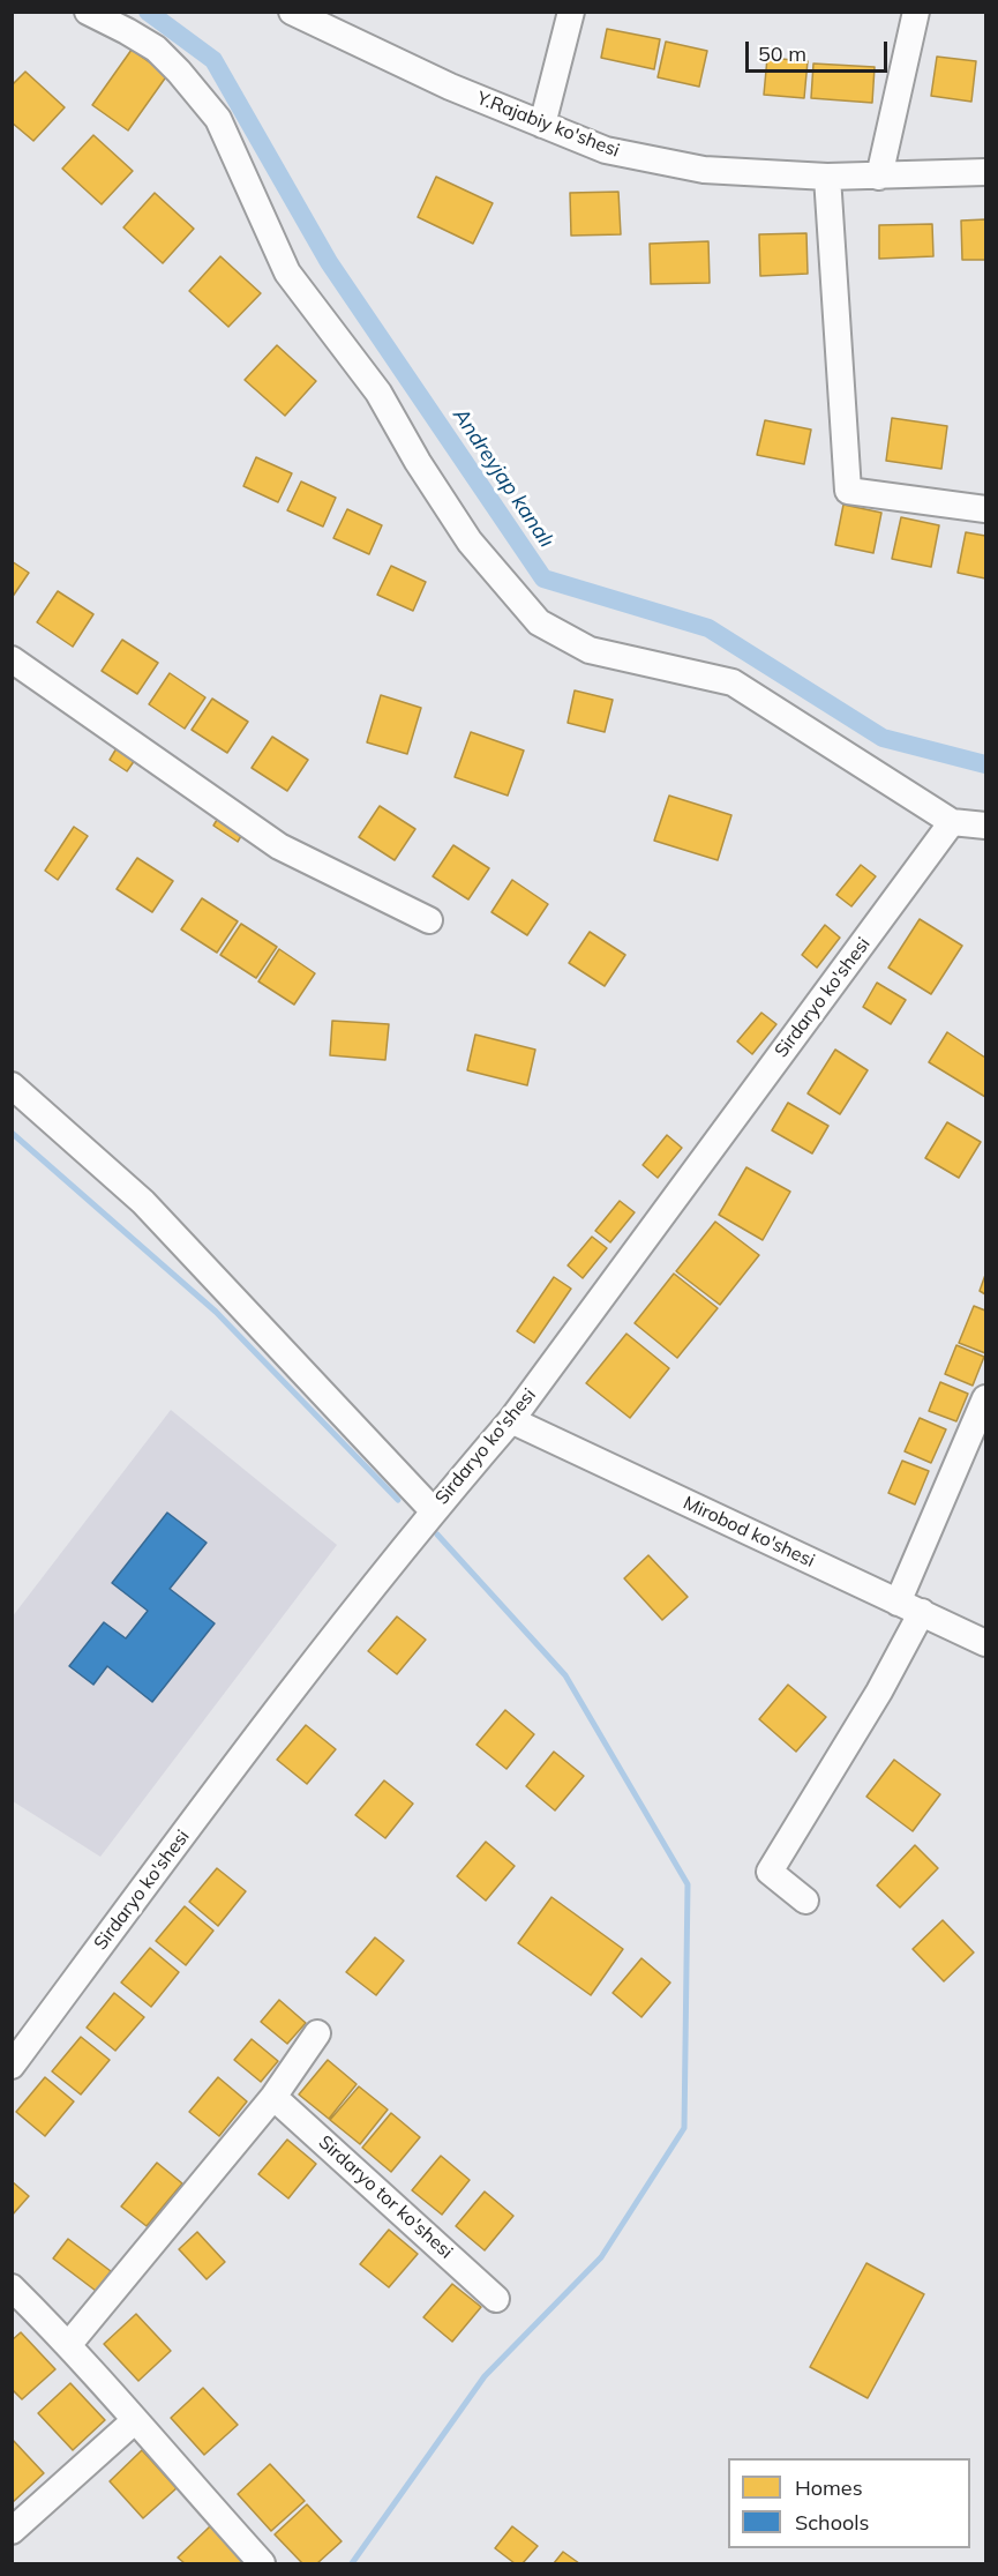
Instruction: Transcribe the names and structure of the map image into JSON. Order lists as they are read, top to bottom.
{
  "streets": {
    "street": [
      "Y.Rajabiy ko'shesi",
      "Sirdaryo ko'shesi",
      "Mirobod ko'shesi",
      "Sirdaryo tor ko'shesi"
    ]
  },
  "crossings": [
    ["Sirdaryo ko'shesi", "Mirobod ko'shesi"]
  ],
  "water": ["Andreyjap kanalı"],
  "legend": ["Homes", "Schools"],
  "scale_bar": "50 m"
}
